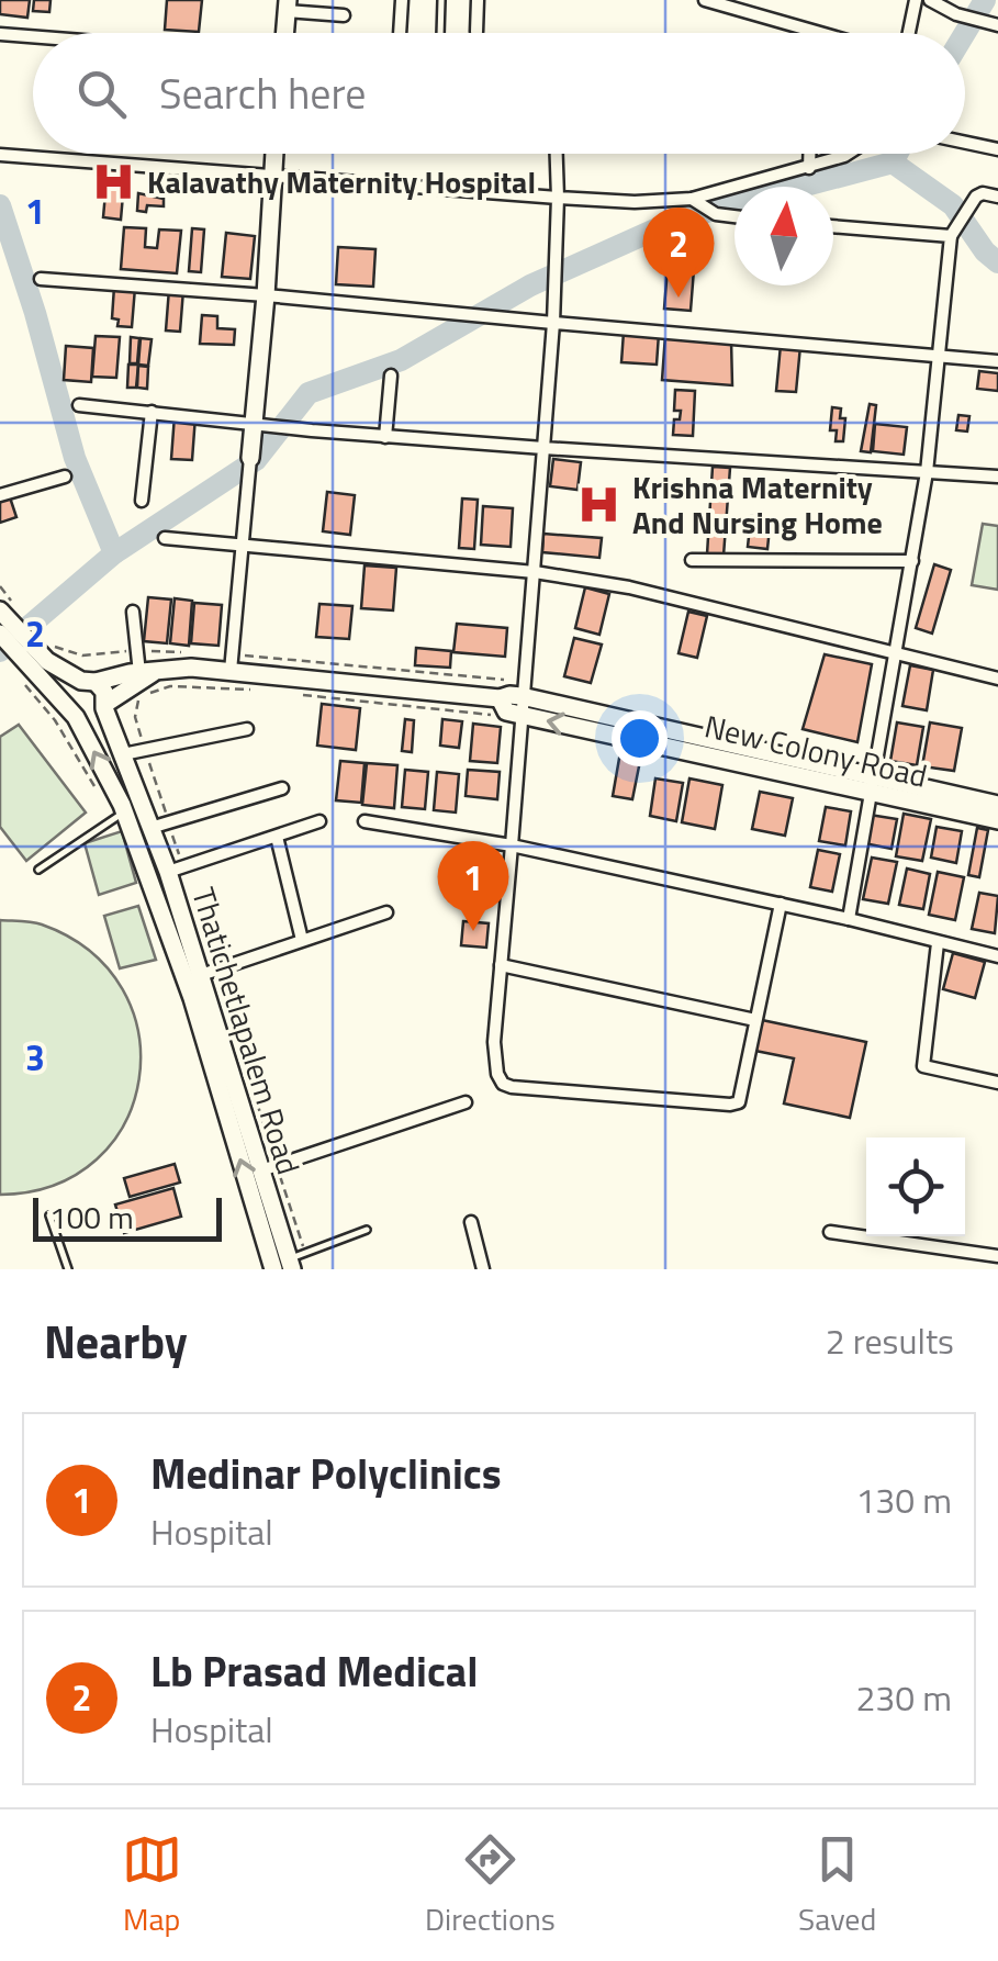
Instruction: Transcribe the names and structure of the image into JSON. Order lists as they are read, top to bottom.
{
  "streets": {
    "main road": ["New Colony Road", "Thatichetlapalem Road"]
  },
  "places": {
    "hospital": ["Kalavathy Maternity Hospital", "Krishna Maternity And Nursing Home"]
  },
  "scale_bar": "100 m",
  "north": "top",
  "page": {
    "search": "Search here",
    "pins": ["2", "1"],
    "scale": "100 m",
    "heading": ["Nearby", "2 results"],
    "list": [
      {
        "mark": "1",
        "name": "Medinar Polyclinics",
        "note": "Hospital",
        "value": "130 m"
      },
      {
        "mark": "2",
        "name": "Lb Prasad Medical",
        "note": "Hospital",
        "value": "230 m"
      }
    ],
    "nav": ["Map", "Directions", "Saved"]
  },
  "grid": {
    "rows": ["1", "2", "3"]
  }
}
